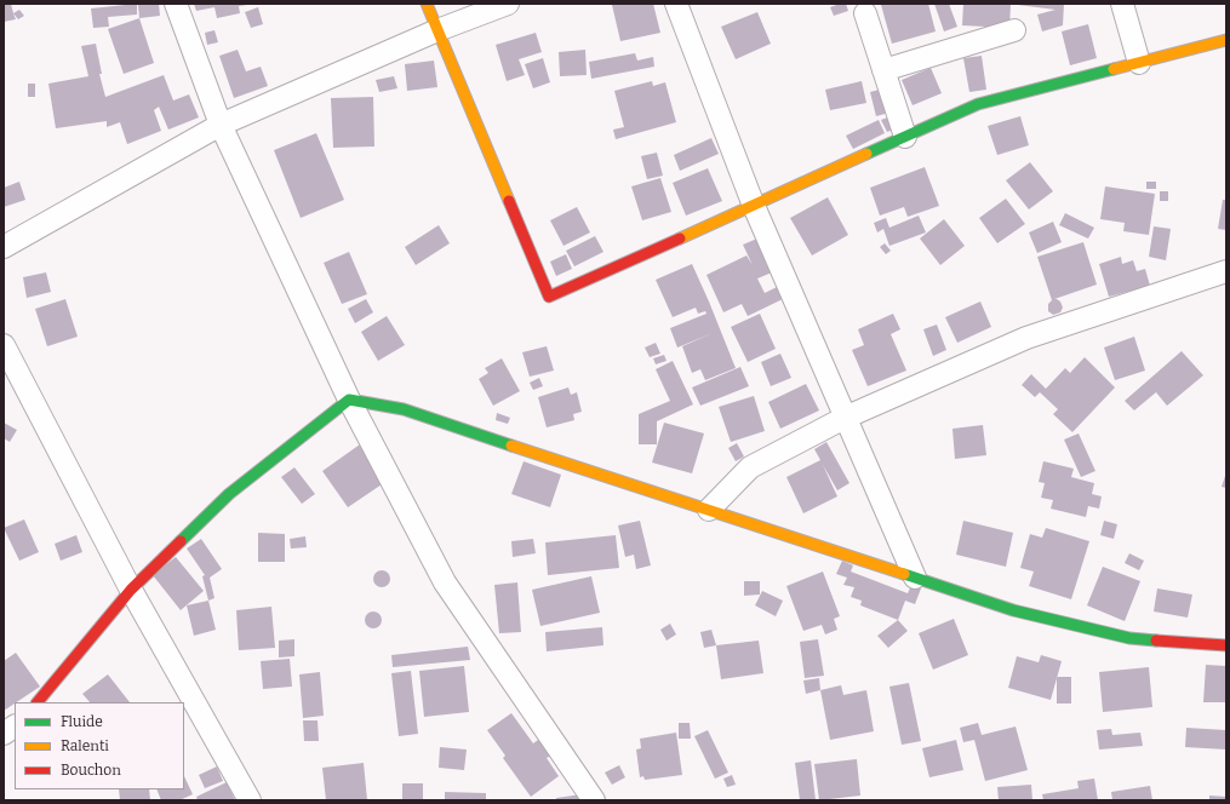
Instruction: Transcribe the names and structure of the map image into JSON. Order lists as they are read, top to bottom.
{
  "legend": ["Fluide", "Ralenti", "Bouchon"]
}
